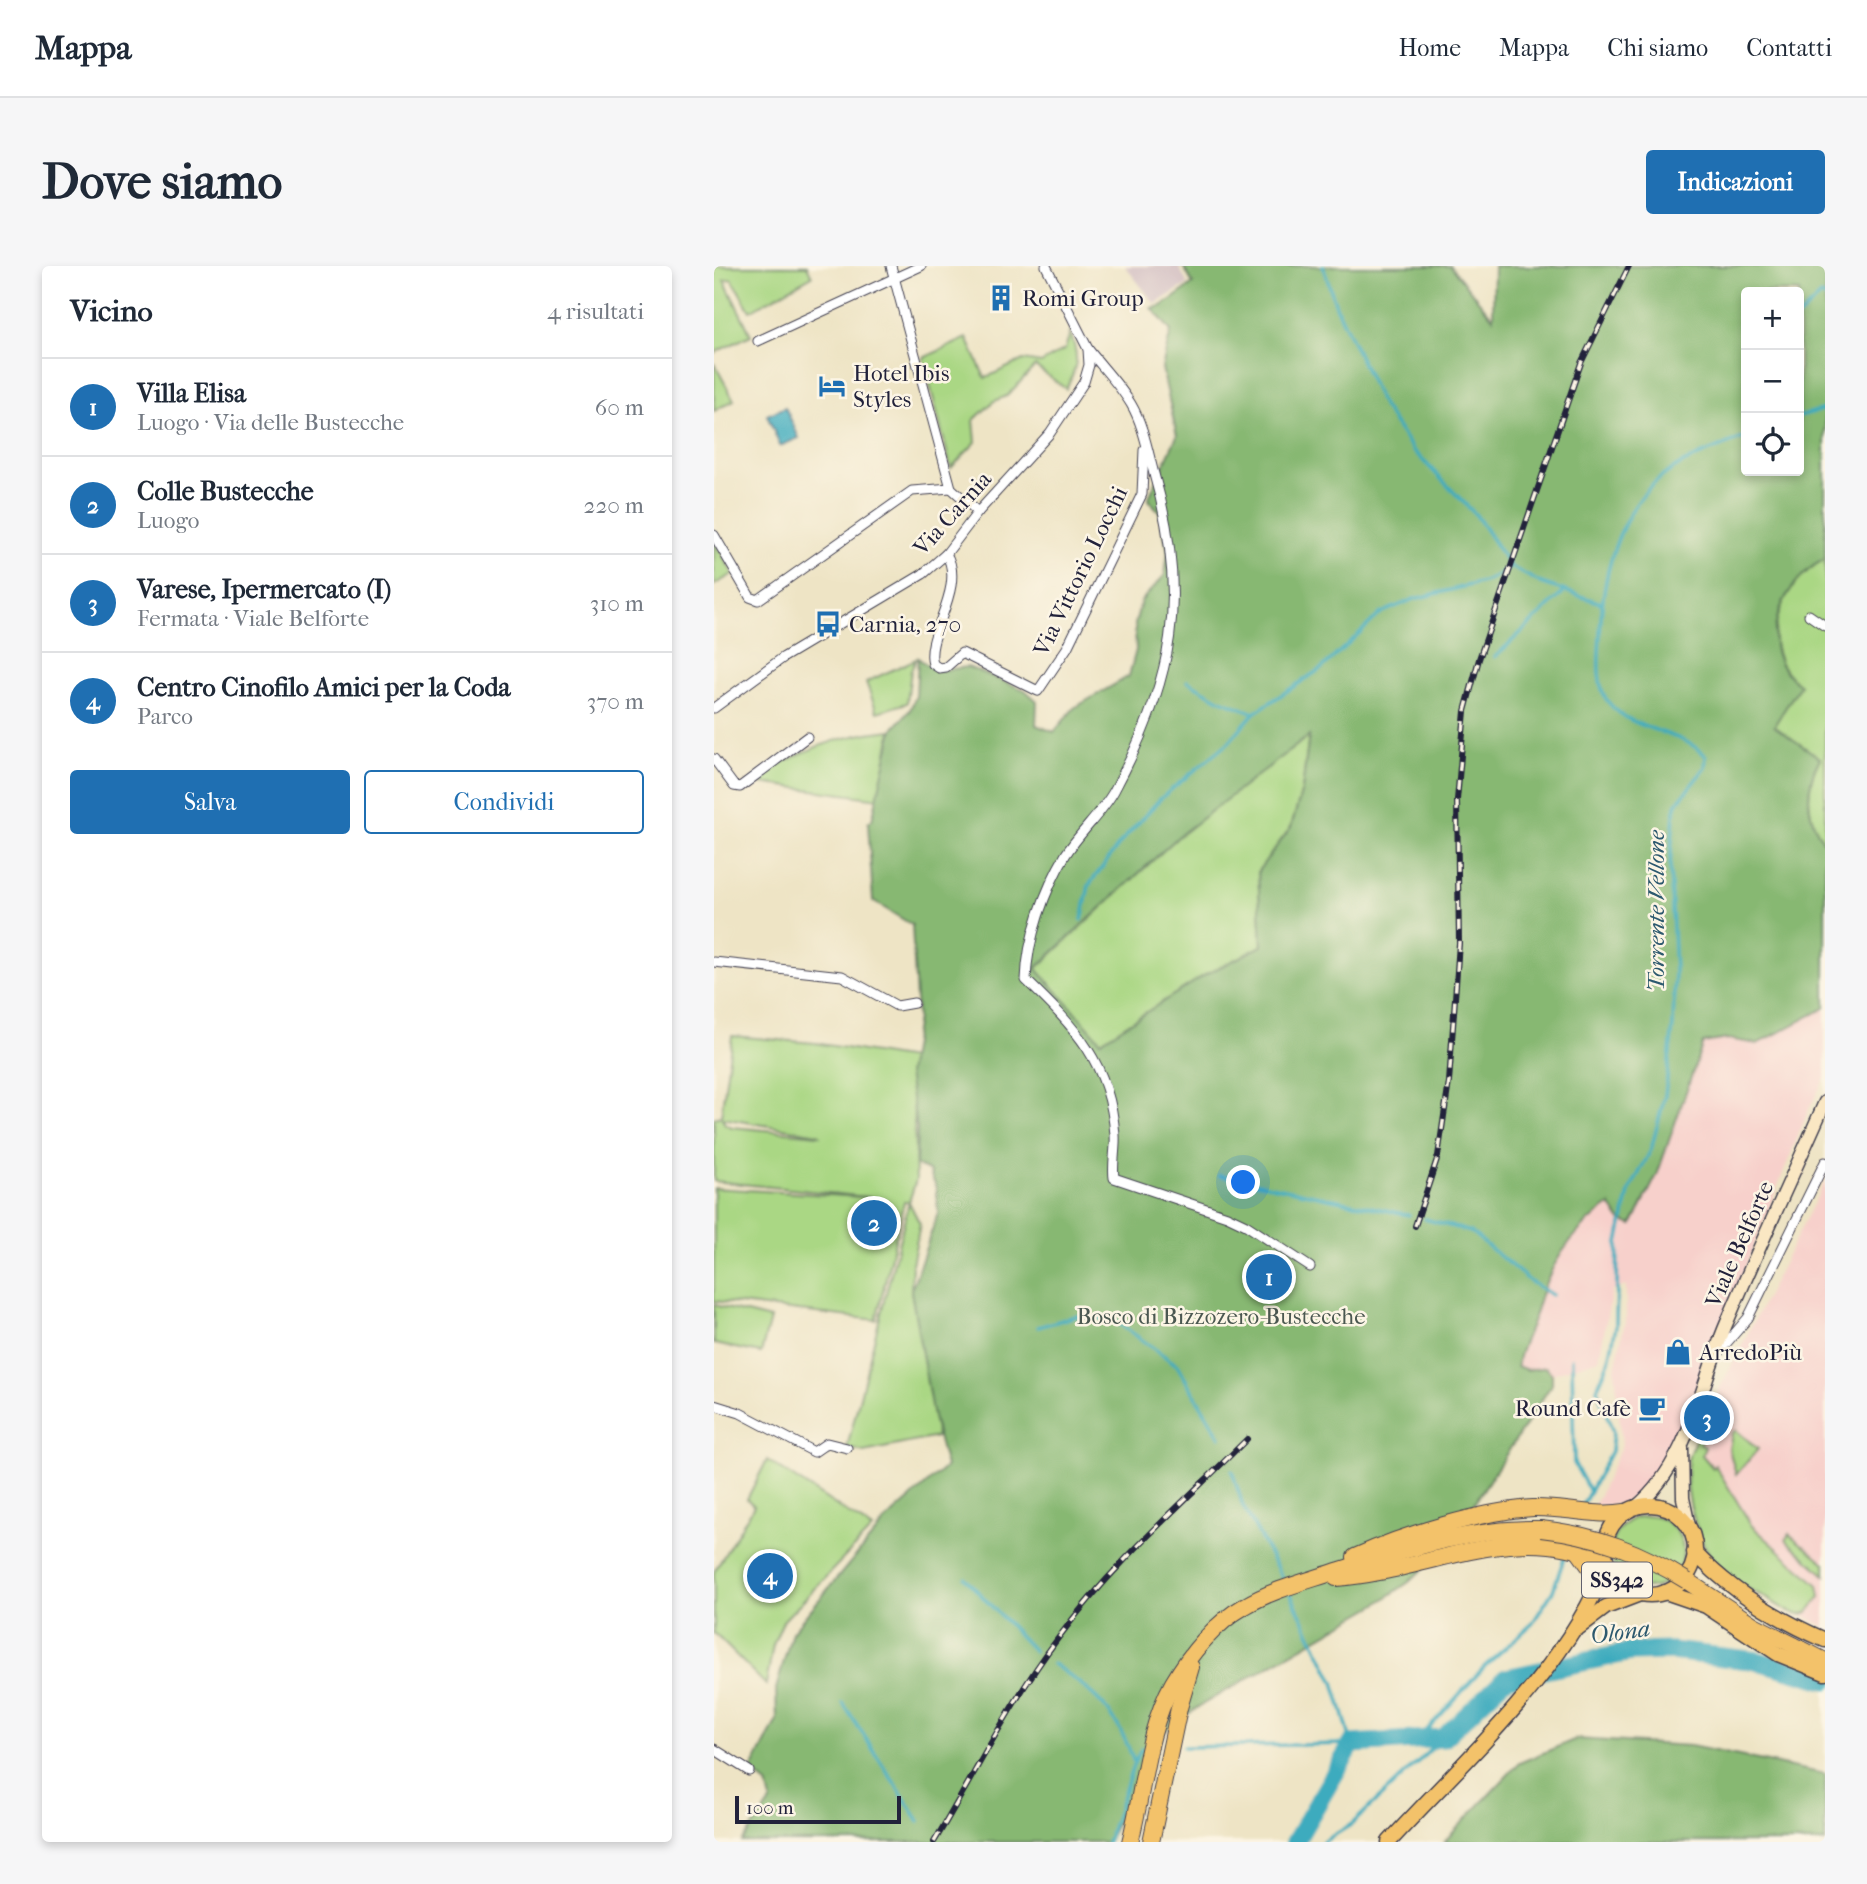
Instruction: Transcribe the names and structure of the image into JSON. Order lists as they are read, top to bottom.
{
  "streets": {
    "main road": ["Viale Belforte", "SS342"],
    "street": ["Via Carnia", "Via Vittorio Locchi"]
  },
  "crossings": [
    ["Via Carnia", "Via Vittorio Locchi"],
    ["Viale Belforte", "SS342"]
  ],
  "water": ["Torrente Vellone", "Olona"],
  "parks": ["Bosco di Bizzozero-Bustecche"],
  "places": {
    "building": ["Romi Group"],
    "hotel": ["Hotel Ibis Styles"],
    "bus stop": ["Carnia, 270"],
    "shop": ["ArredoPiù"],
    "cafe": ["Round Cafè"]
  },
  "scale_bar": "100 m",
  "page": {
    "header": "Mappa",
    "nav": [
      "Home",
      "Mappa",
      "Chi siamo",
      "Contatti"
    ],
    "buttons": [
      "Indicazioni",
      ["Salva", "Condividi"]
    ],
    "title": "Dove siamo",
    "heading": ["Vicino", "4 risultati"],
    "map_buttons": ["+", "−"],
    "list": [
      {
        "mark": "1",
        "name": "Villa Elisa",
        "note": "Luogo · Via delle Bustecche",
        "value": "60 m"
      },
      {
        "mark": "2",
        "name": "Colle Bustecche",
        "note": "Luogo",
        "value": "220 m"
      },
      {
        "mark": "3",
        "name": "Varese, Ipermercato (I)",
        "note": "Fermata · Viale Belforte",
        "value": "310 m"
      },
      {
        "mark": "4",
        "name": "Centro Cinofilo Amici per la Coda",
        "note": "Parco",
        "value": "370 m"
      }
    ],
    "pins": [
      "2",
      "1",
      "3",
      "4"
    ],
    "scale": "100 m"
  }
}
